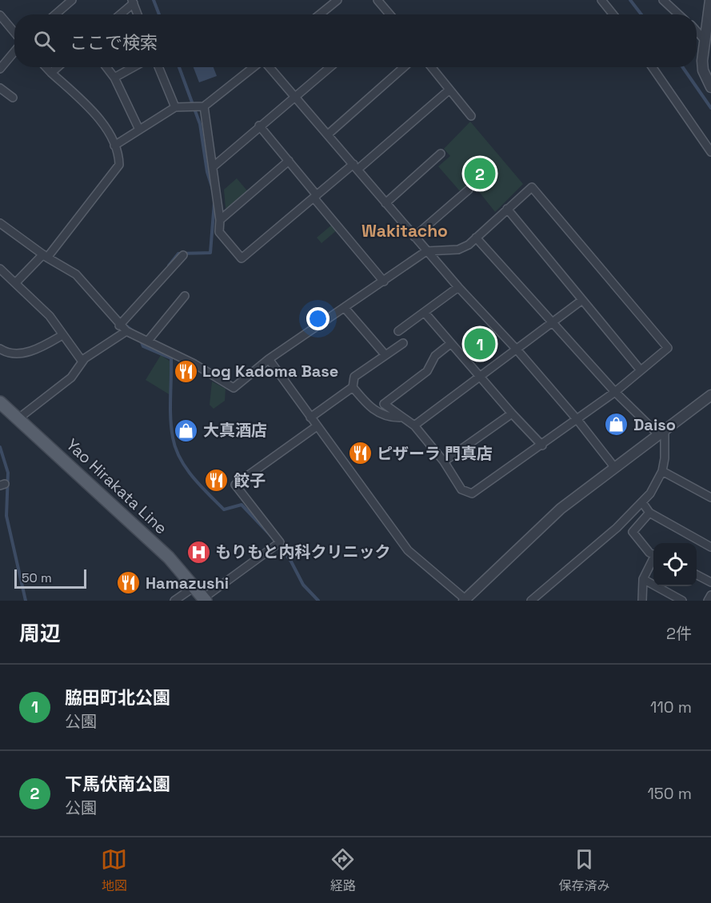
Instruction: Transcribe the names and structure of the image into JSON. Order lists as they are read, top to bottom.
{
  "streets": {
    "main road": ["Yao Hirakata Line"]
  },
  "districts": ["Wakitacho"],
  "places": {
    "restaurant": [
      "Log Kadoma Base",
      "ピザーラ 門真店",
      "餃子",
      "Hamazushi"
    ],
    "shop": ["Daiso", "大真酒店"],
    "hospital": ["もりもと内科クリニック"]
  },
  "scale_bar": "50 m",
  "page": {
    "search": "ここで検索",
    "pins": ["2", "1"],
    "scale": "50 m",
    "heading": ["周辺", "2件"],
    "list": [
      {
        "mark": "1",
        "name": "脇田町北公園",
        "note": "公園",
        "value": "110 m"
      },
      {
        "mark": "2",
        "name": "下馬伏南公園",
        "note": "公園",
        "value": "150 m"
      }
    ],
    "nav": ["地図", "経路", "保存済み"]
  }
}
